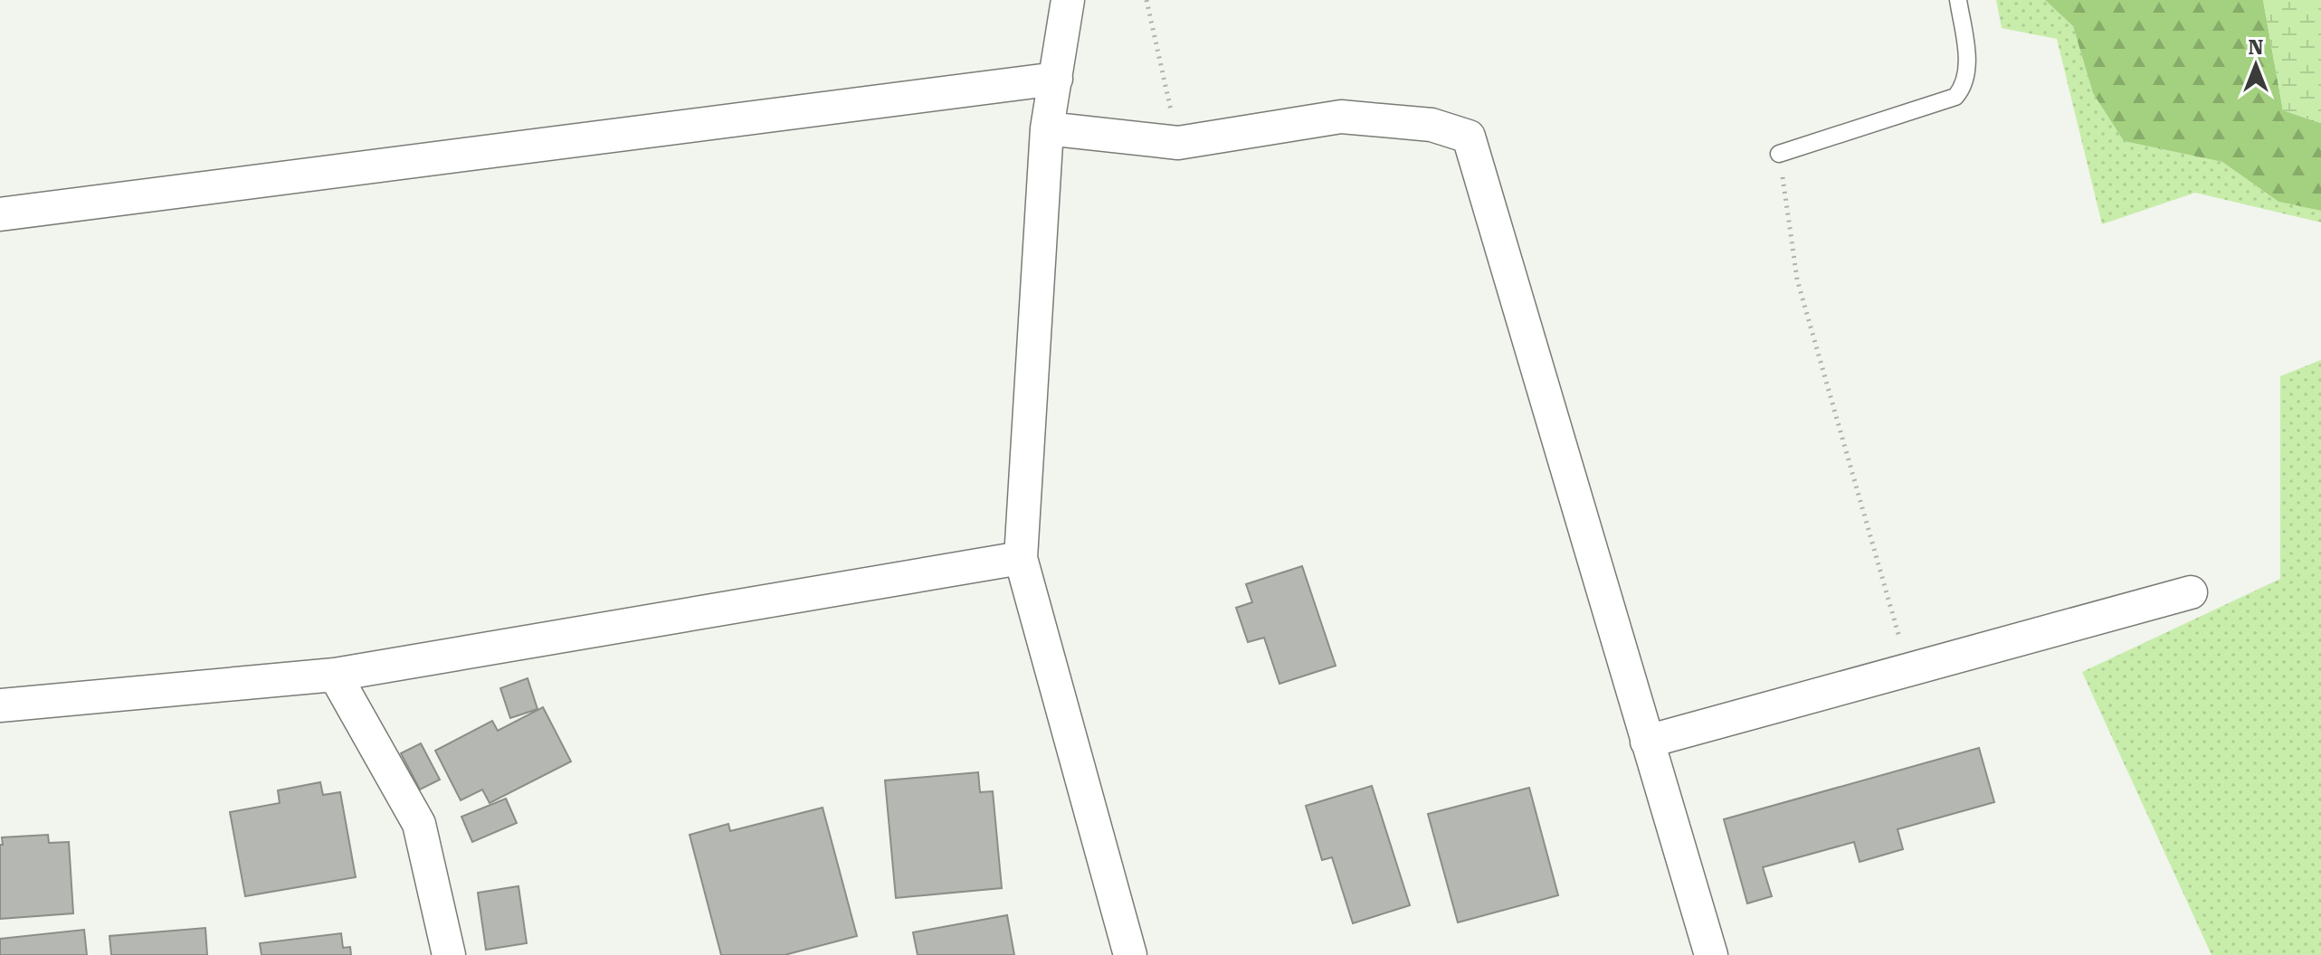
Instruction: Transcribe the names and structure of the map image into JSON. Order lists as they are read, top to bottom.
{
  "north": "top"
}
